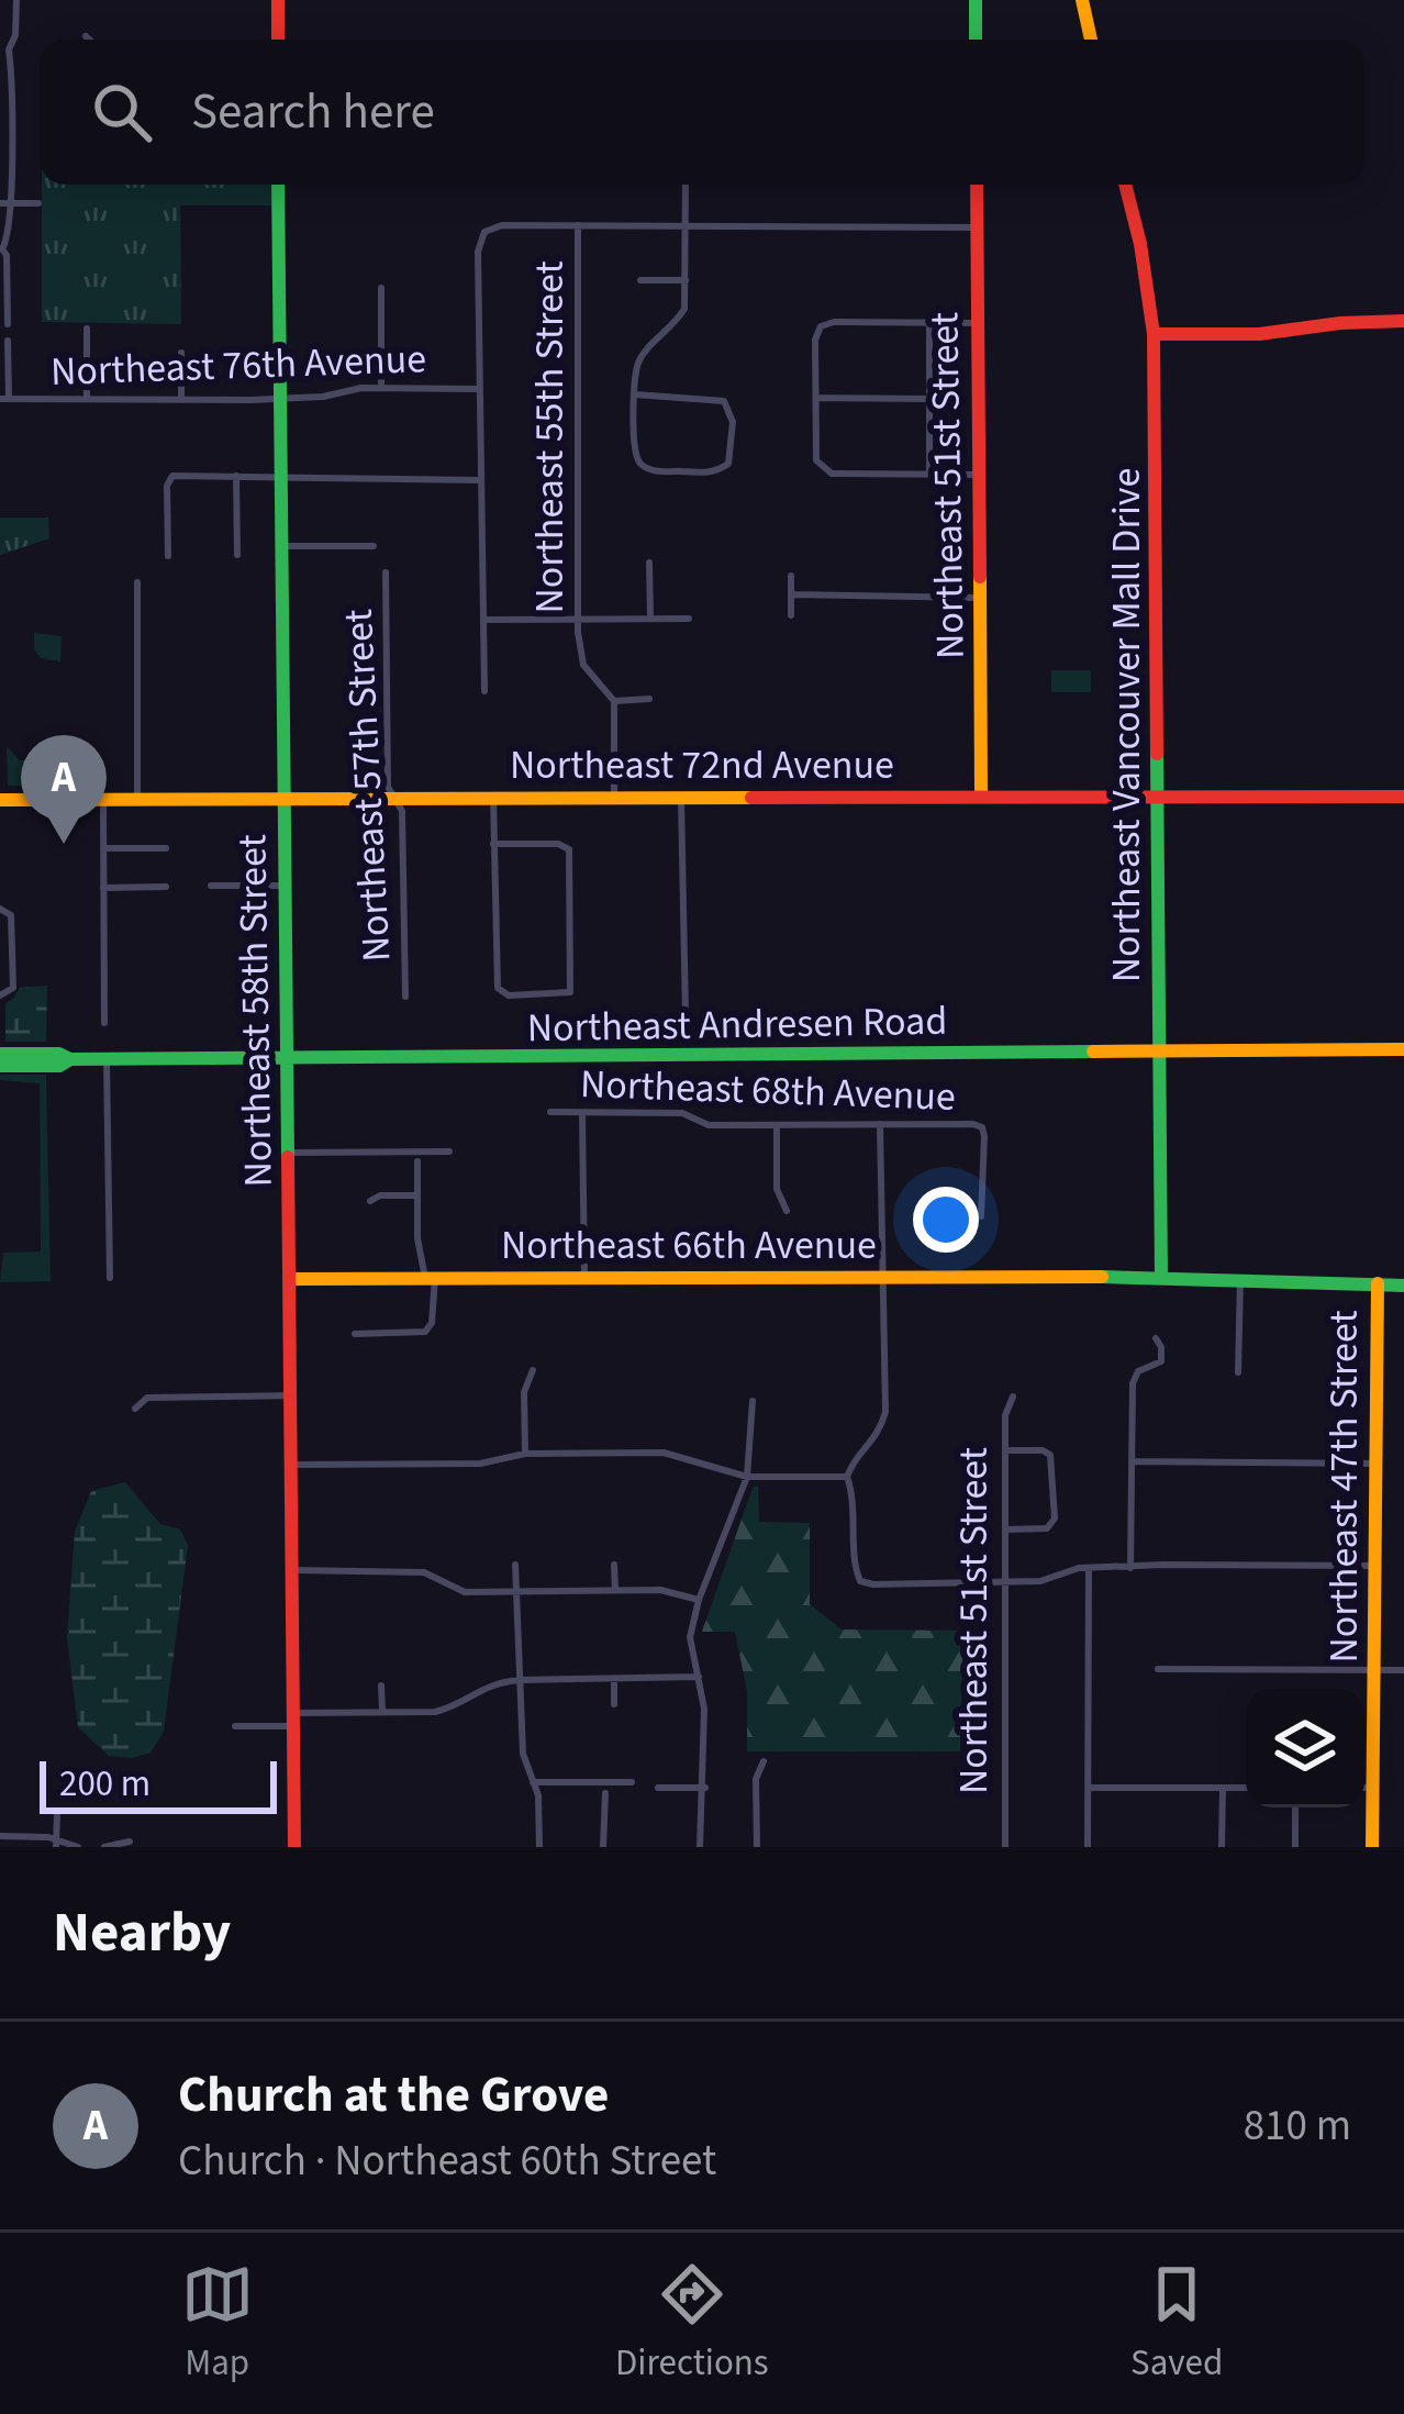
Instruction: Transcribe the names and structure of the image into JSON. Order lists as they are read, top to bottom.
{
  "streets": {
    "street": [
      "Northeast 76th Avenue",
      "Northeast 55th Street",
      "Northeast 51st Street",
      "Northeast Vancouver Mall Drive",
      "Northeast 72nd Avenue",
      "Northeast 57th Street",
      "Northeast 58th Street",
      "Northeast Andresen Road",
      "Northeast 68th Avenue",
      "Northeast 66th Avenue",
      "Northeast 47th Street"
    ]
  },
  "crossings": [
    ["Northeast 76th Avenue", "Northeast 58th Street"],
    ["Northeast 51st Street", "Northeast 72nd Avenue"],
    ["Northeast Vancouver Mall Drive", "Northeast 72nd Avenue"],
    ["Northeast Vancouver Mall Drive", "Northeast Andresen Road"],
    ["Northeast Vancouver Mall Drive", "Northeast 66th Avenue"],
    ["Northeast 72nd Avenue", "Northeast 57th Street"],
    ["Northeast 72nd Avenue", "Northeast 58th Street"],
    ["Northeast 58th Street", "Northeast Andresen Road"],
    ["Northeast 58th Street", "Northeast 66th Avenue"],
    ["Northeast 66th Avenue", "Northeast 47th Street"]
  ],
  "scale_bar": "200 m",
  "page": {
    "search": "Search here",
    "pins": "A",
    "scale": "200 m",
    "heading": "Nearby",
    "list": [
      {
        "mark": "A",
        "name": "Church at the Grove",
        "note": "Church · Northeast 60th Street",
        "value": "810 m"
      }
    ],
    "nav": ["Map", "Directions", "Saved"]
  }
}
